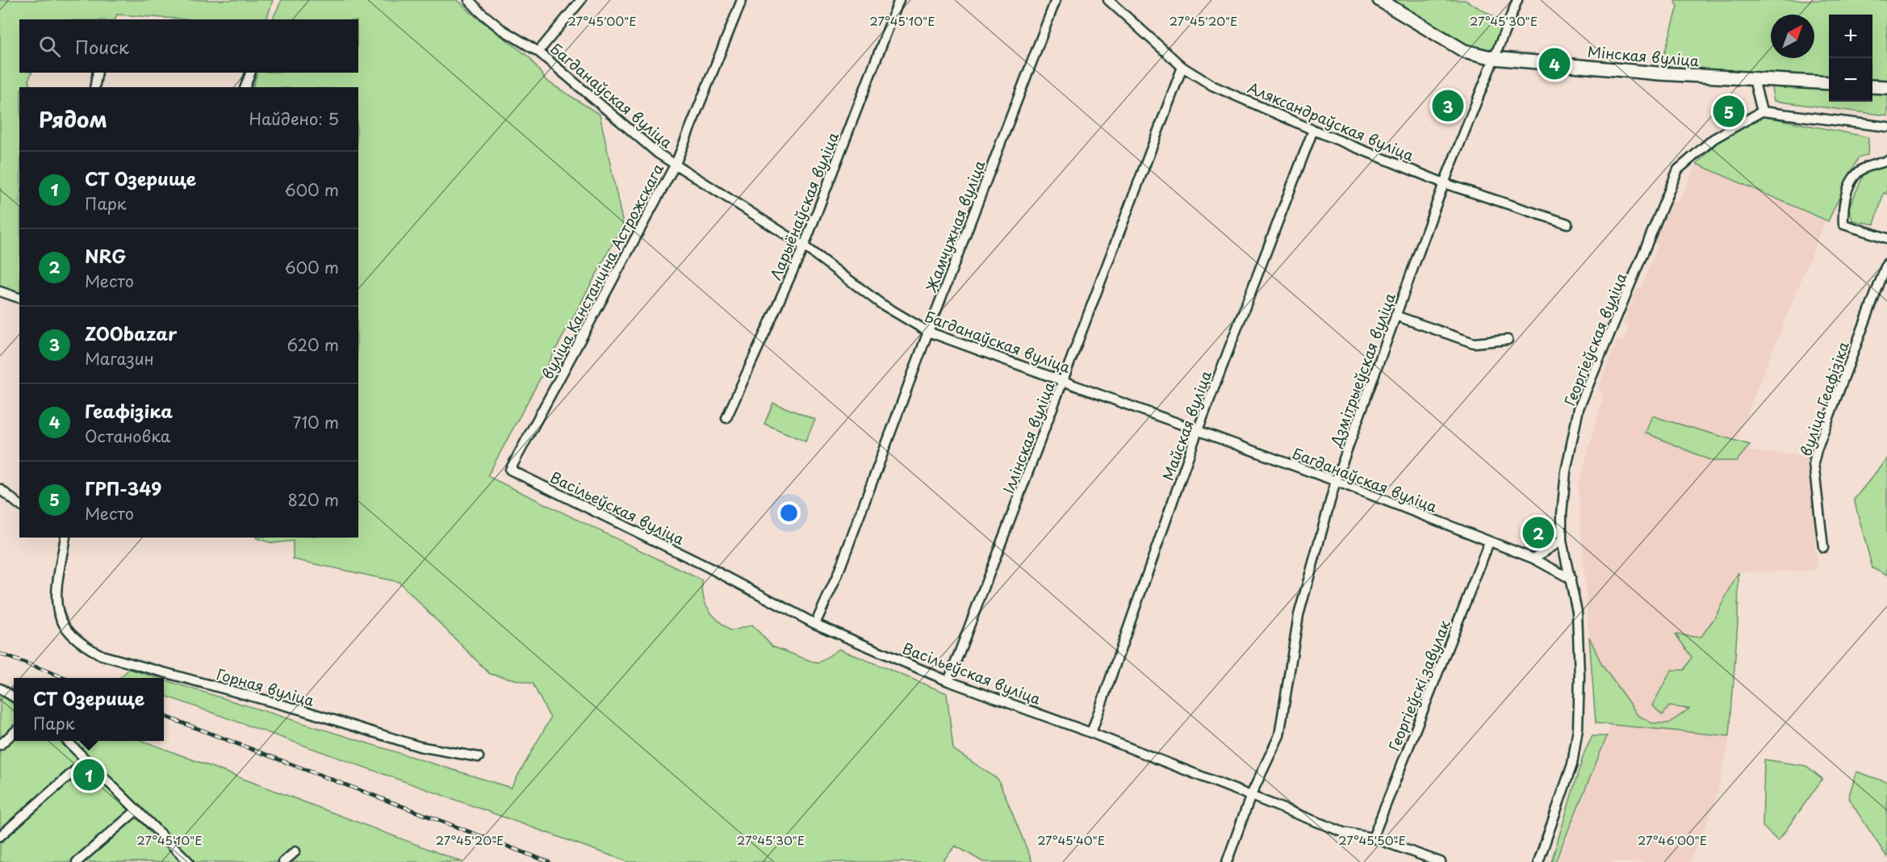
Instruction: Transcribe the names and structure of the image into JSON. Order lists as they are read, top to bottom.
{
  "streets": {
    "main road": ["Мінская вуліца"],
    "street": [
      "Багданаўская вуліца",
      "Аляксандраўская вуліца",
      "Ларыёнаўская вуліца",
      "Жамчужная вуліца",
      "вуліца Канстанціна Астрожскага",
      "Георгіеўская вуліца",
      "Дзмітрыеўская вуліца",
      "вуліца Геафізіка",
      "Майская вуліца",
      "Іллінская вуліца",
      "Васільеўская вуліца",
      "Георгіеўскі завулак",
      "Горная вуліца"
    ]
  },
  "crossings": [
    ["Мінская вуліца", "Дзмітрыеўская вуліца"],
    ["Багданаўская вуліца", "Ларыёнаўская вуліца"],
    ["Багданаўская вуліца", "Жамчужная вуліца"],
    ["Багданаўская вуліца", "вуліца Канстанціна Астрожскага"],
    ["Багданаўская вуліца", "Георгіеўская вуліца"],
    ["Багданаўская вуліца", "Дзмітрыеўская вуліца"],
    ["Багданаўская вуліца", "Майская вуліца"],
    ["Багданаўская вуліца", "Іллінская вуліца"],
    ["Багданаўская вуліца", "Георгіеўскі завулак"],
    ["Аляксандраўская вуліца", "Дзмітрыеўская вуліца"],
    ["Аляксандраўская вуліца", "Майская вуліца"],
    ["Аляксандраўская вуліца", "Іллінская вуліца"],
    ["Жамчужная вуліца", "Васільеўская вуліца"],
    ["вуліца Канстанціна Астрожскага", "Васільеўская вуліца"],
    ["Дзмітрыеўская вуліца", "Васільеўская вуліца"],
    ["Майская вуліца", "Васільеўская вуліца"],
    ["Іллінская вуліца", "Васільеўская вуліца"],
    ["Васільеўская вуліца", "Георгіеўскі завулак"]
  ],
  "north": "top right",
  "page": {
    "map_buttons": ["+", "−"],
    "search": "Поиск",
    "pins": [
      "4",
      "3",
      "5",
      "2",
      "1"
    ],
    "heading": ["Рядом", "Найдено: 5"],
    "list": [
      {
        "mark": "1",
        "name": "СТ Озерище",
        "note": "Парк",
        "value": "600 m"
      },
      {
        "mark": "2",
        "name": "NRG",
        "note": "Место",
        "value": "600 m"
      },
      {
        "mark": "3",
        "name": "ZOObazar",
        "note": "Магазин",
        "value": "620 m"
      },
      {
        "mark": "4",
        "name": "Геафізіка",
        "note": "Остановка",
        "value": "710 m"
      },
      {
        "mark": "5",
        "name": "ГРП-349",
        "note": "Место",
        "value": "820 m"
      }
    ],
    "popup": ["СТ Озерище", "Парк"]
  },
  "coordinates": [
    "27°45'00\"E",
    "27°45'10\"E",
    "27°45'20\"E",
    "27°45'30\"E",
    "27°45'40\"E",
    "27°45'50\"E",
    "27°46'00\"E"
  ]
}
